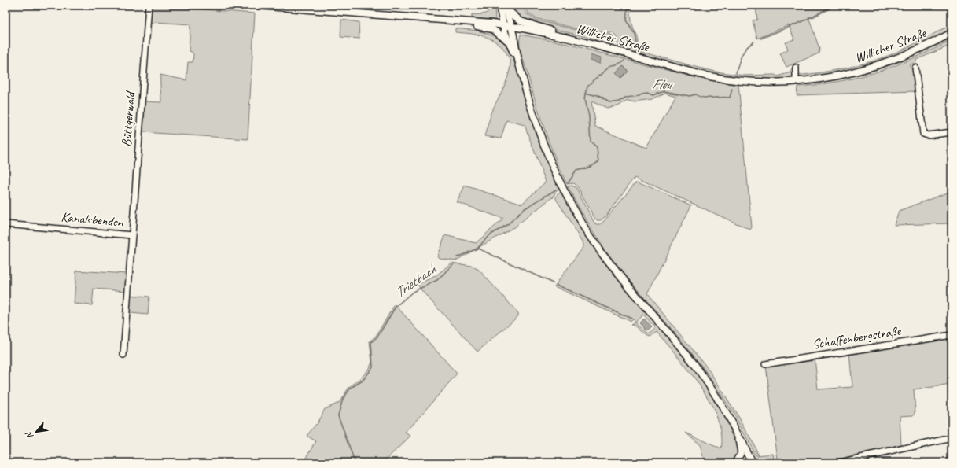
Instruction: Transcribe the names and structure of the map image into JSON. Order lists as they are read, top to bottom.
{
  "streets": {
    "main road": ["Willicher Straße"],
    "street": ["Büttgerwald", "Kanalsbenden", "Schaffenbergstraße"]
  },
  "crossings": [
    ["Büttgerwald", "Kanalsbenden"]
  ],
  "water": ["Fleu", "Trietbach"],
  "north": "bottom left"
}
